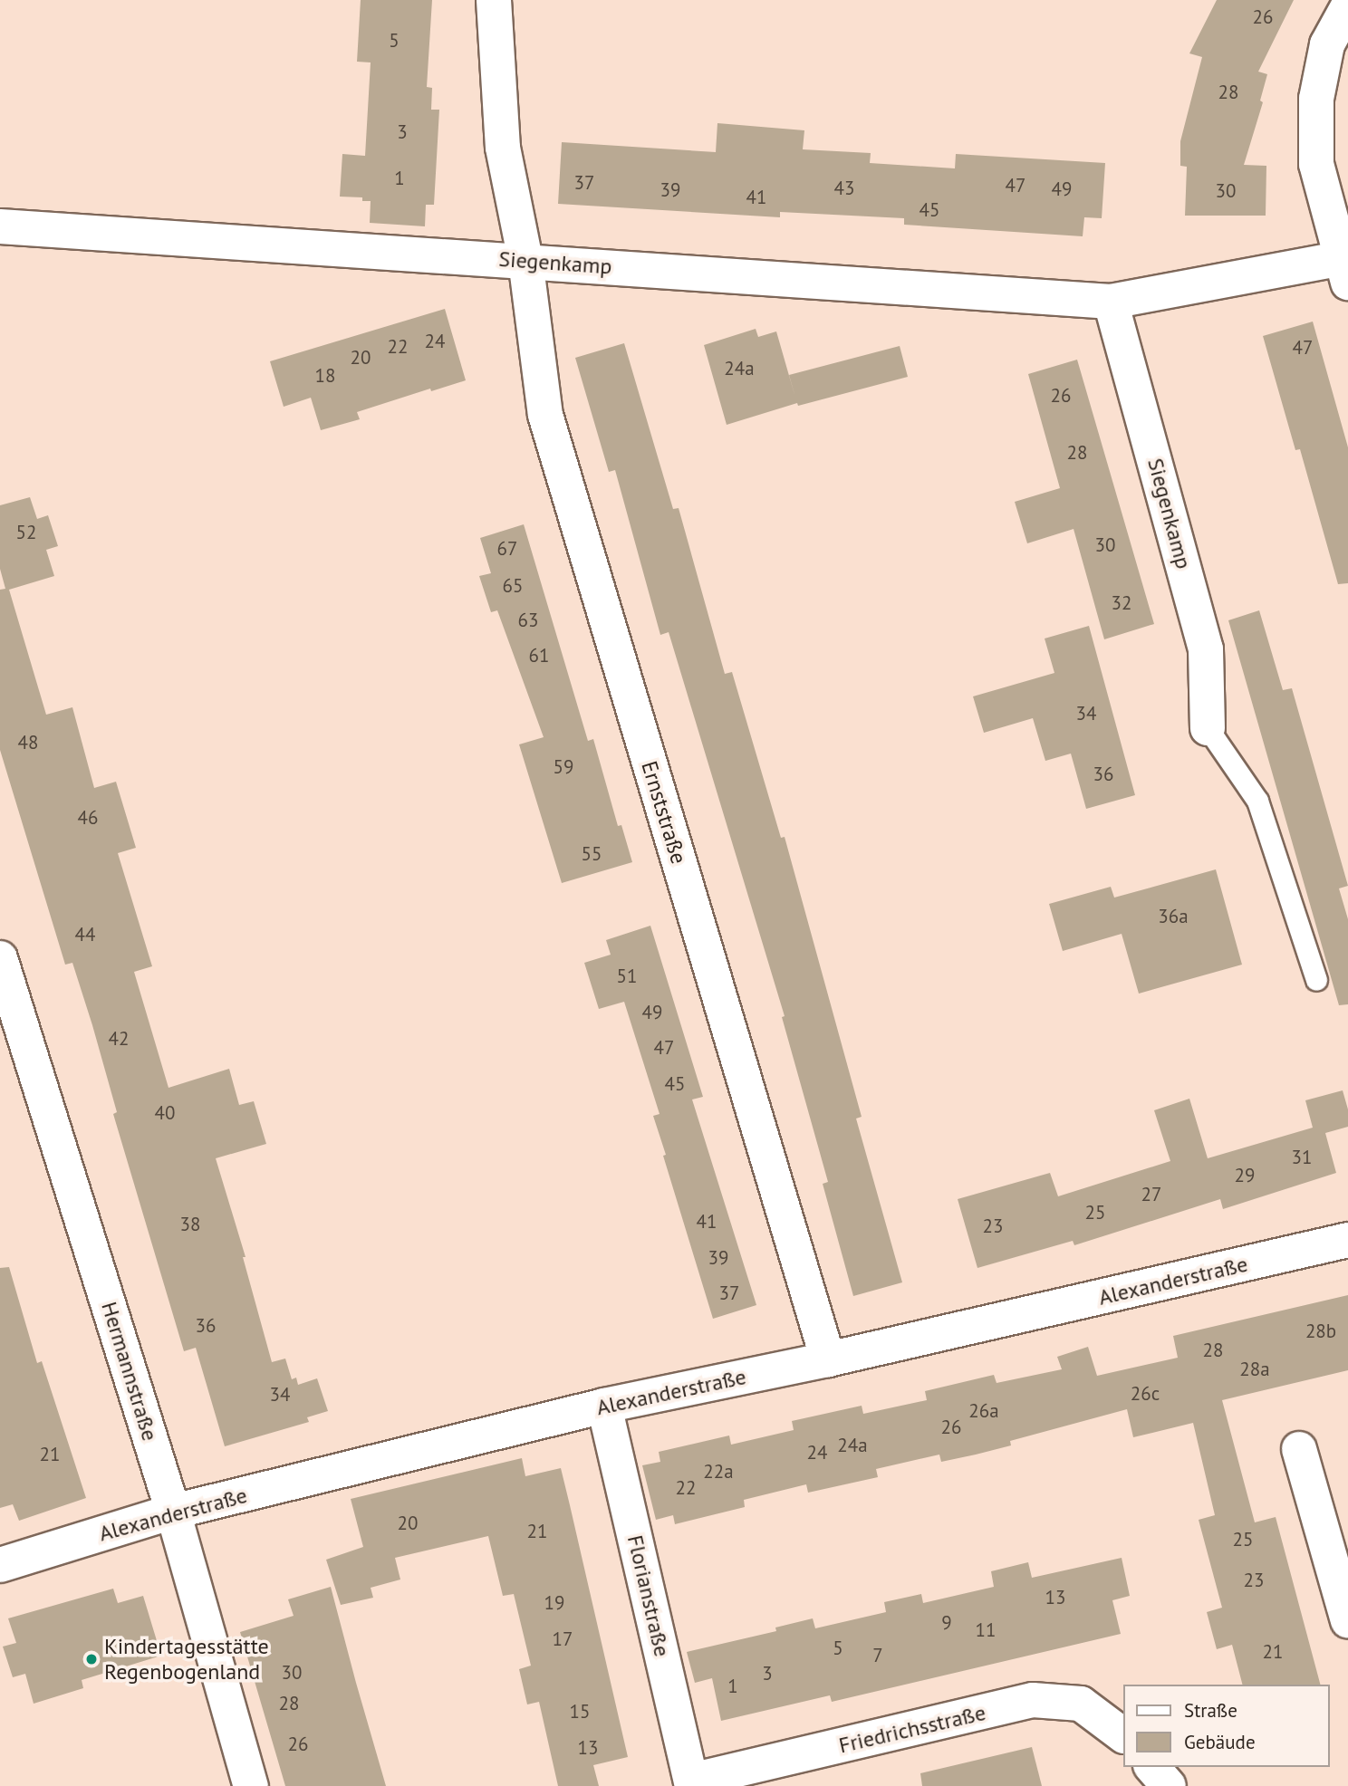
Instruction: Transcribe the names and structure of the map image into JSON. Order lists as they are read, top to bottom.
{
  "streets": {
    "street": [
      "Siegenkamp",
      "Ernststraße",
      "Alexanderstraße",
      "Hermannstraße",
      "Florianstraße",
      "Friedrichsstraße"
    ]
  },
  "crossings": [
    ["Siegenkamp", "Ernststraße"],
    ["Ernststraße", "Alexanderstraße"],
    ["Alexanderstraße", "Hermannstraße"],
    ["Alexanderstraße", "Florianstraße"],
    ["Florianstraße", "Friedrichsstraße"]
  ],
  "places": ["Kindertagesstätte Regenbogenland"],
  "house_numbers": [
    "26",
    "5",
    "28",
    "3",
    "1",
    "37",
    "47",
    "43",
    "49",
    "39",
    "30",
    "41",
    "45",
    "24",
    "22",
    "47",
    "20",
    "24a",
    "18",
    "26",
    "28",
    "52",
    "30",
    "67",
    "65",
    "32",
    "63",
    "61",
    "34",
    "48",
    "59",
    "36",
    "46",
    "55",
    "36a",
    "44",
    "51",
    "49",
    "42",
    "47",
    "45",
    "40",
    "31",
    "29",
    "27",
    "25",
    "41",
    "38",
    "23",
    "39",
    "37",
    "36",
    "28b",
    "28",
    "28a",
    "26c",
    "34",
    "26a",
    "26",
    "24a",
    "24",
    "21",
    "22a",
    "22",
    "20",
    "21",
    "25",
    "23",
    "13",
    "19",
    "9",
    "11",
    "17",
    "5",
    "21",
    "7",
    "30",
    "3",
    "1",
    "28",
    "15",
    "26",
    "13"
  ],
  "legend": ["Straße", "Gebäude"]
}
